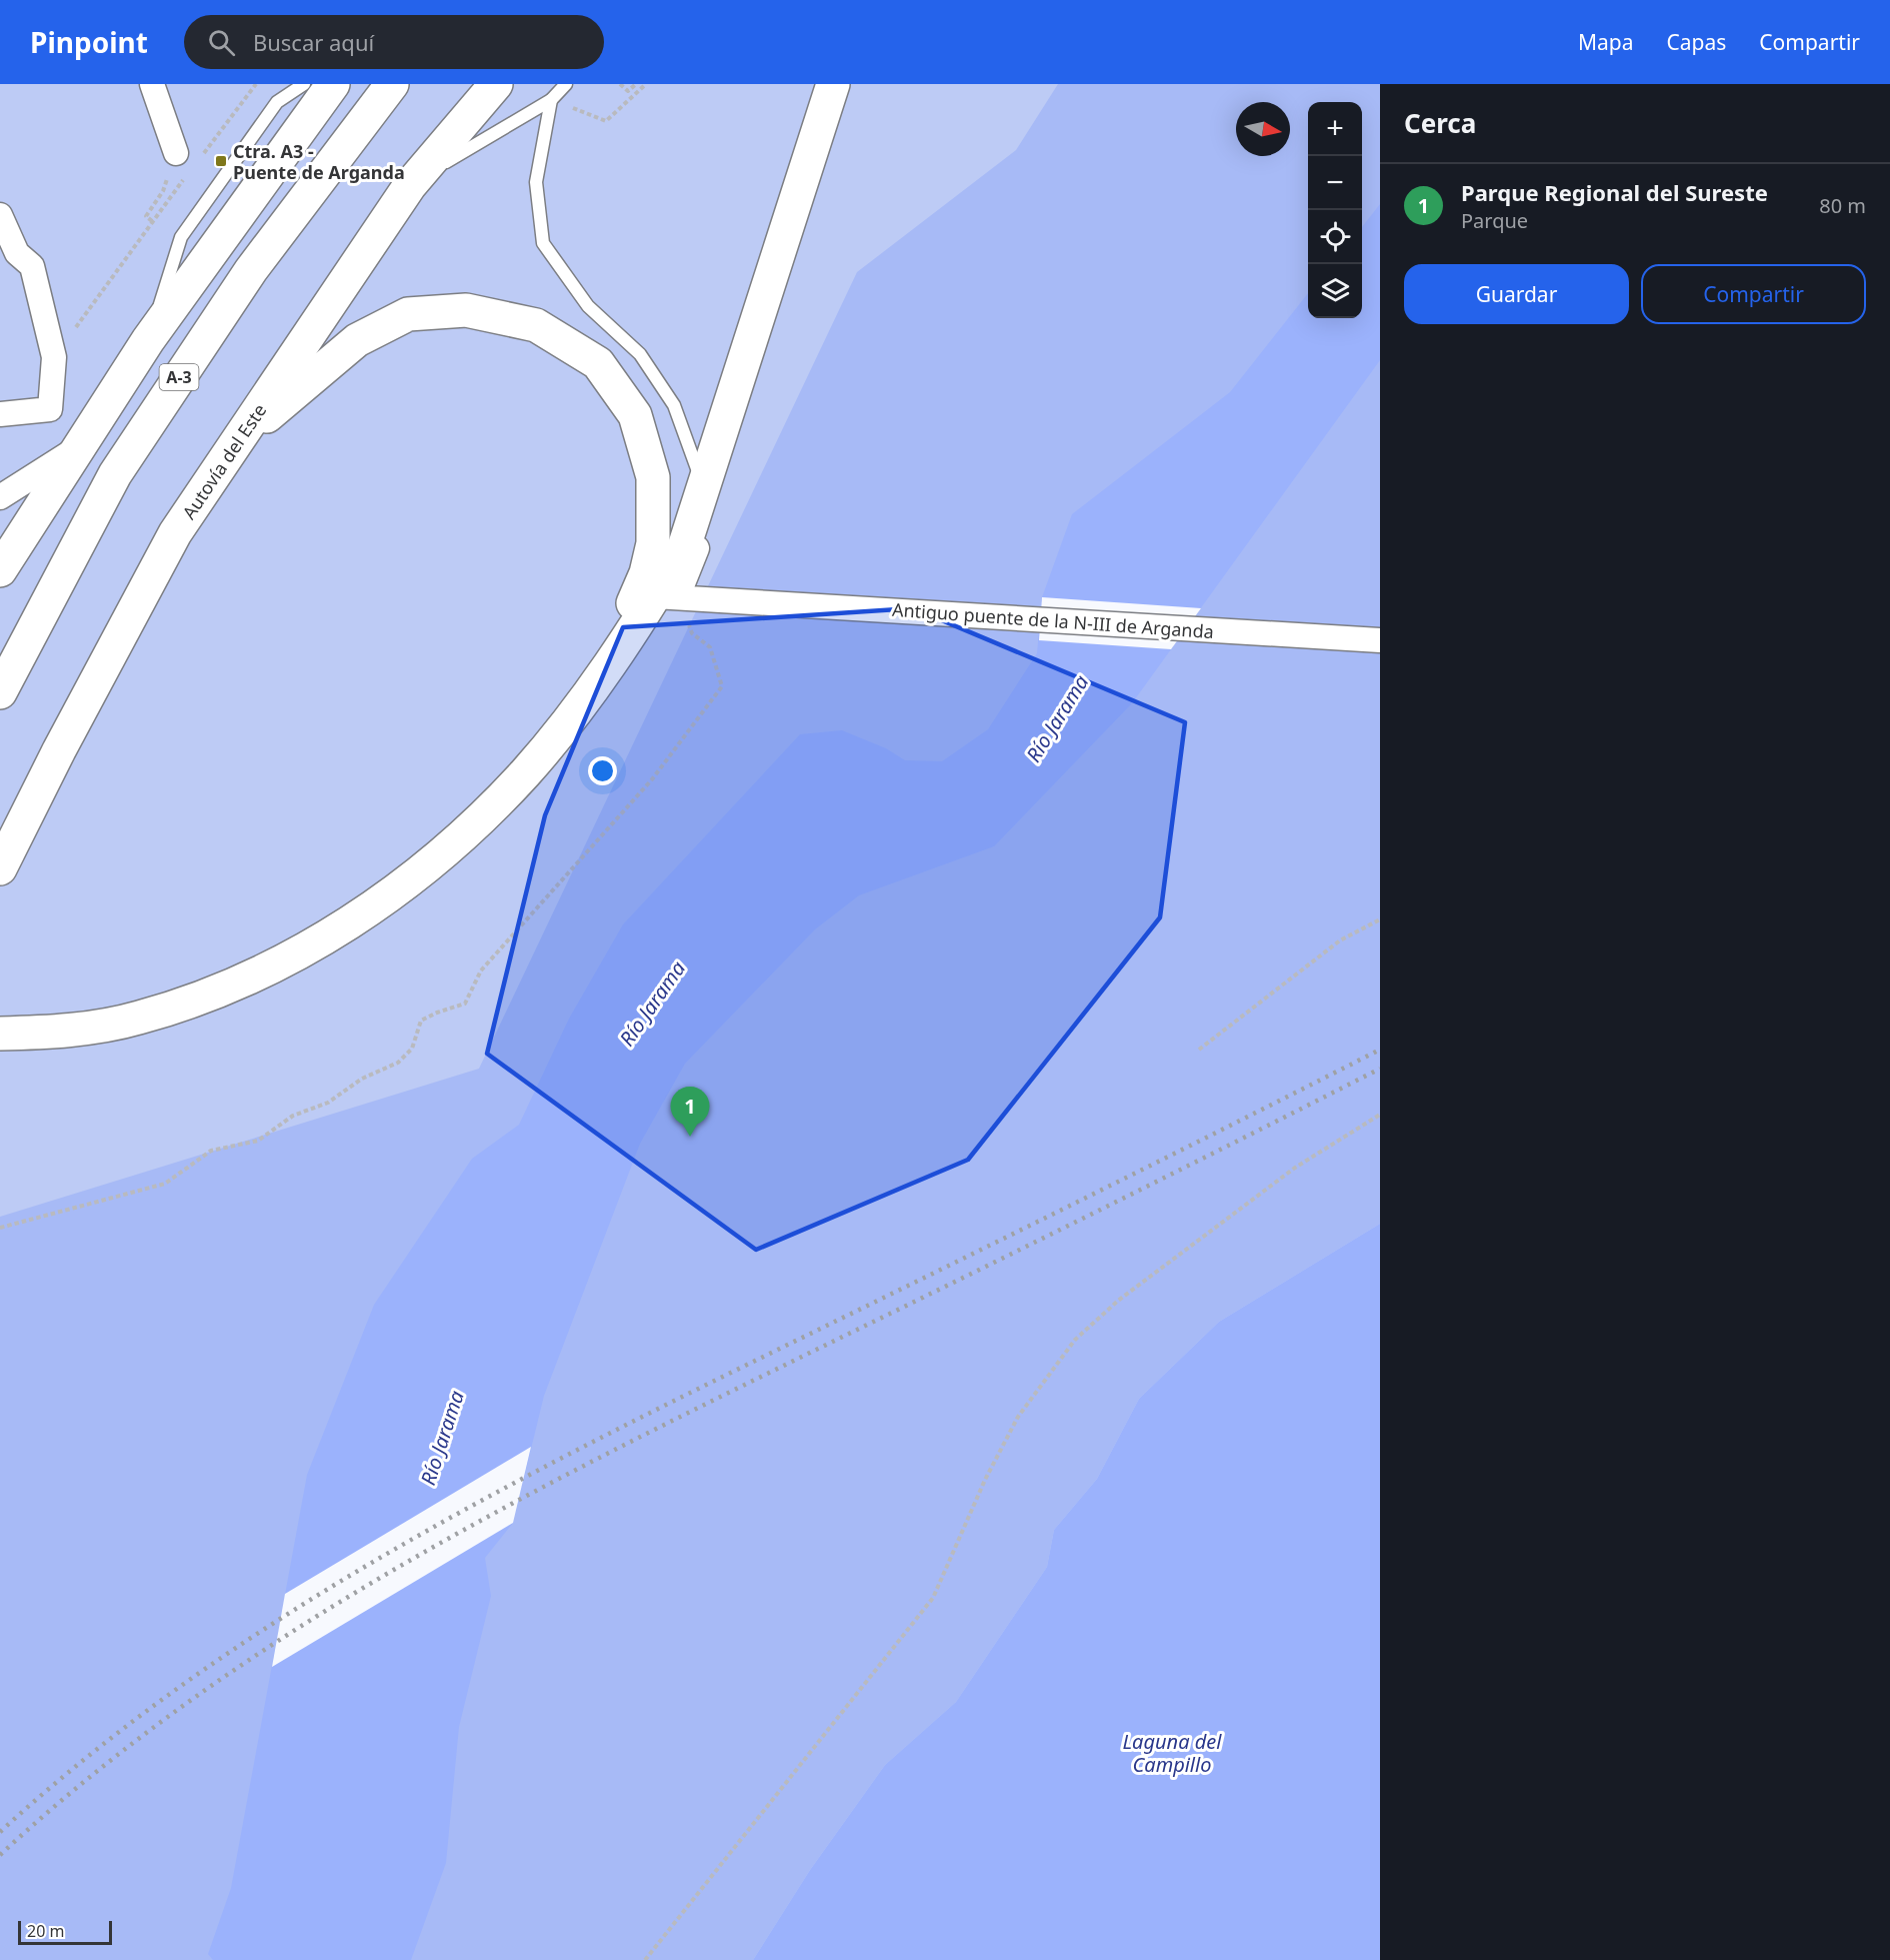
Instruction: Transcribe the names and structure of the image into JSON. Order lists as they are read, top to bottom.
{
  "streets": {
    "highway": ["A-3", "Autovía del Este"],
    "street": ["Antiguo puente de la N-III de Arganda"]
  },
  "water": ["Río Jarama", "Laguna del Campillo"],
  "places": {
    "transit": ["Ctra. A3 - Puente de Arganda"]
  },
  "scale_bar": "20 m",
  "north": "right",
  "page": {
    "header": "Pinpoint",
    "search": "Buscar aquí",
    "nav": ["Mapa", "Capas", "Compartir"],
    "heading": "Cerca",
    "map_buttons": ["+", "−"],
    "list": [
      {
        "mark": "1",
        "name": "Parque Regional del Sureste",
        "note": "Parque",
        "value": "80 m"
      }
    ],
    "buttons": ["Guardar", "Compartir"],
    "pins": "1",
    "scale": "20 m"
  }
}
